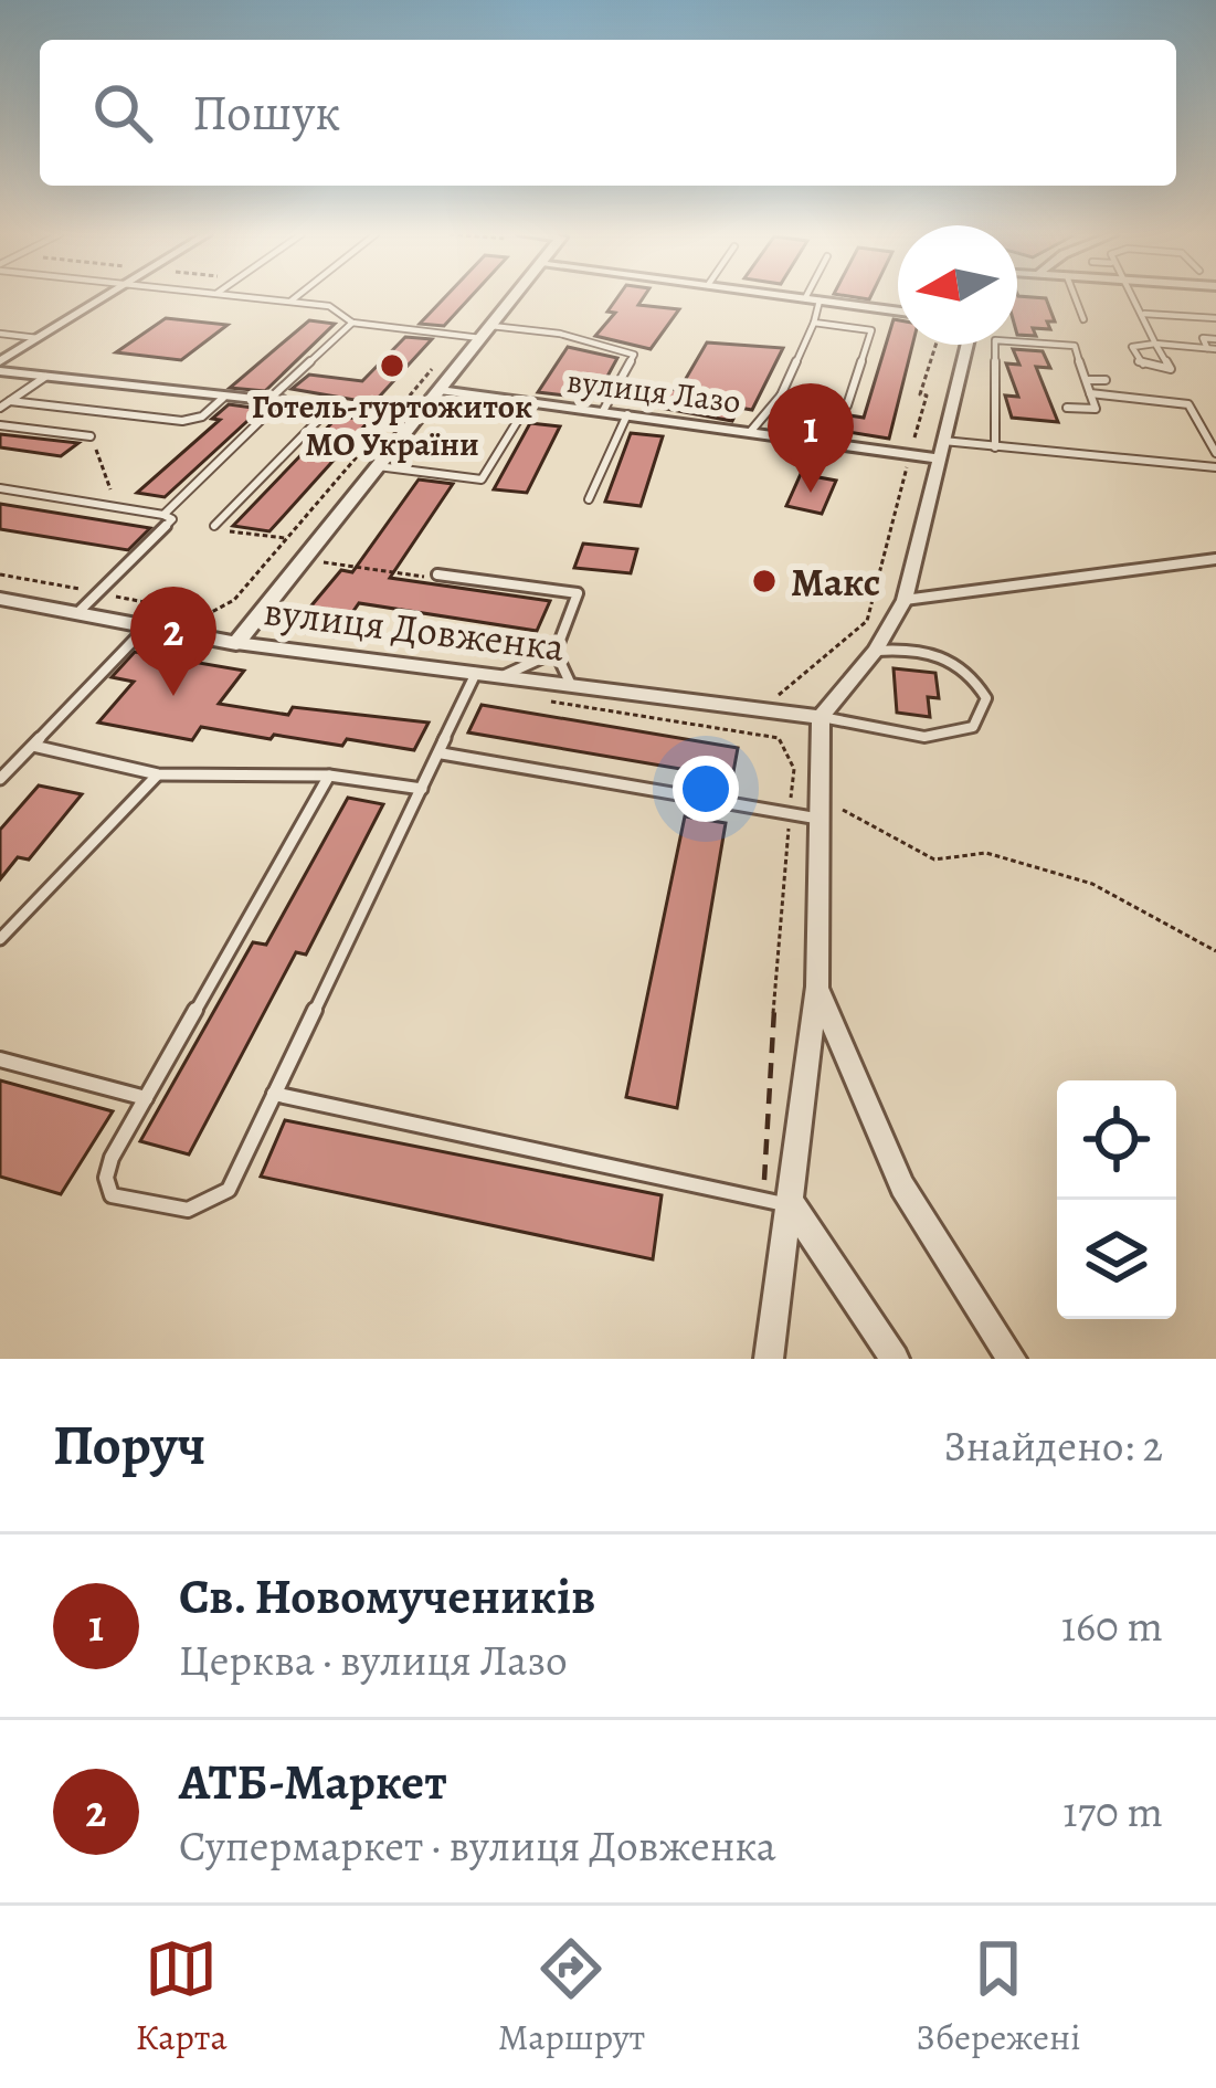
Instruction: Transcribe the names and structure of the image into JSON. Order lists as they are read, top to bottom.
{
  "streets": {
    "street": ["вулиця Лазо", "вулиця Довженка"]
  },
  "places": ["Готель-гуртожиток МО України", "Макс"],
  "north": "left",
  "page": {
    "search": "Пошук",
    "pins": ["1", "2"],
    "heading": ["Поруч", "Знайдено: 2"],
    "list": [
      {
        "mark": "1",
        "name": "Св. Новомучеників",
        "note": "Церква · вулиця Лазо",
        "value": "160 m"
      },
      {
        "mark": "2",
        "name": "АТБ-Маркет",
        "note": "Супермаркет · вулиця Довженка",
        "value": "170 m"
      }
    ],
    "nav": ["Карта", "Маршрут", "Збережені"]
  }
}
